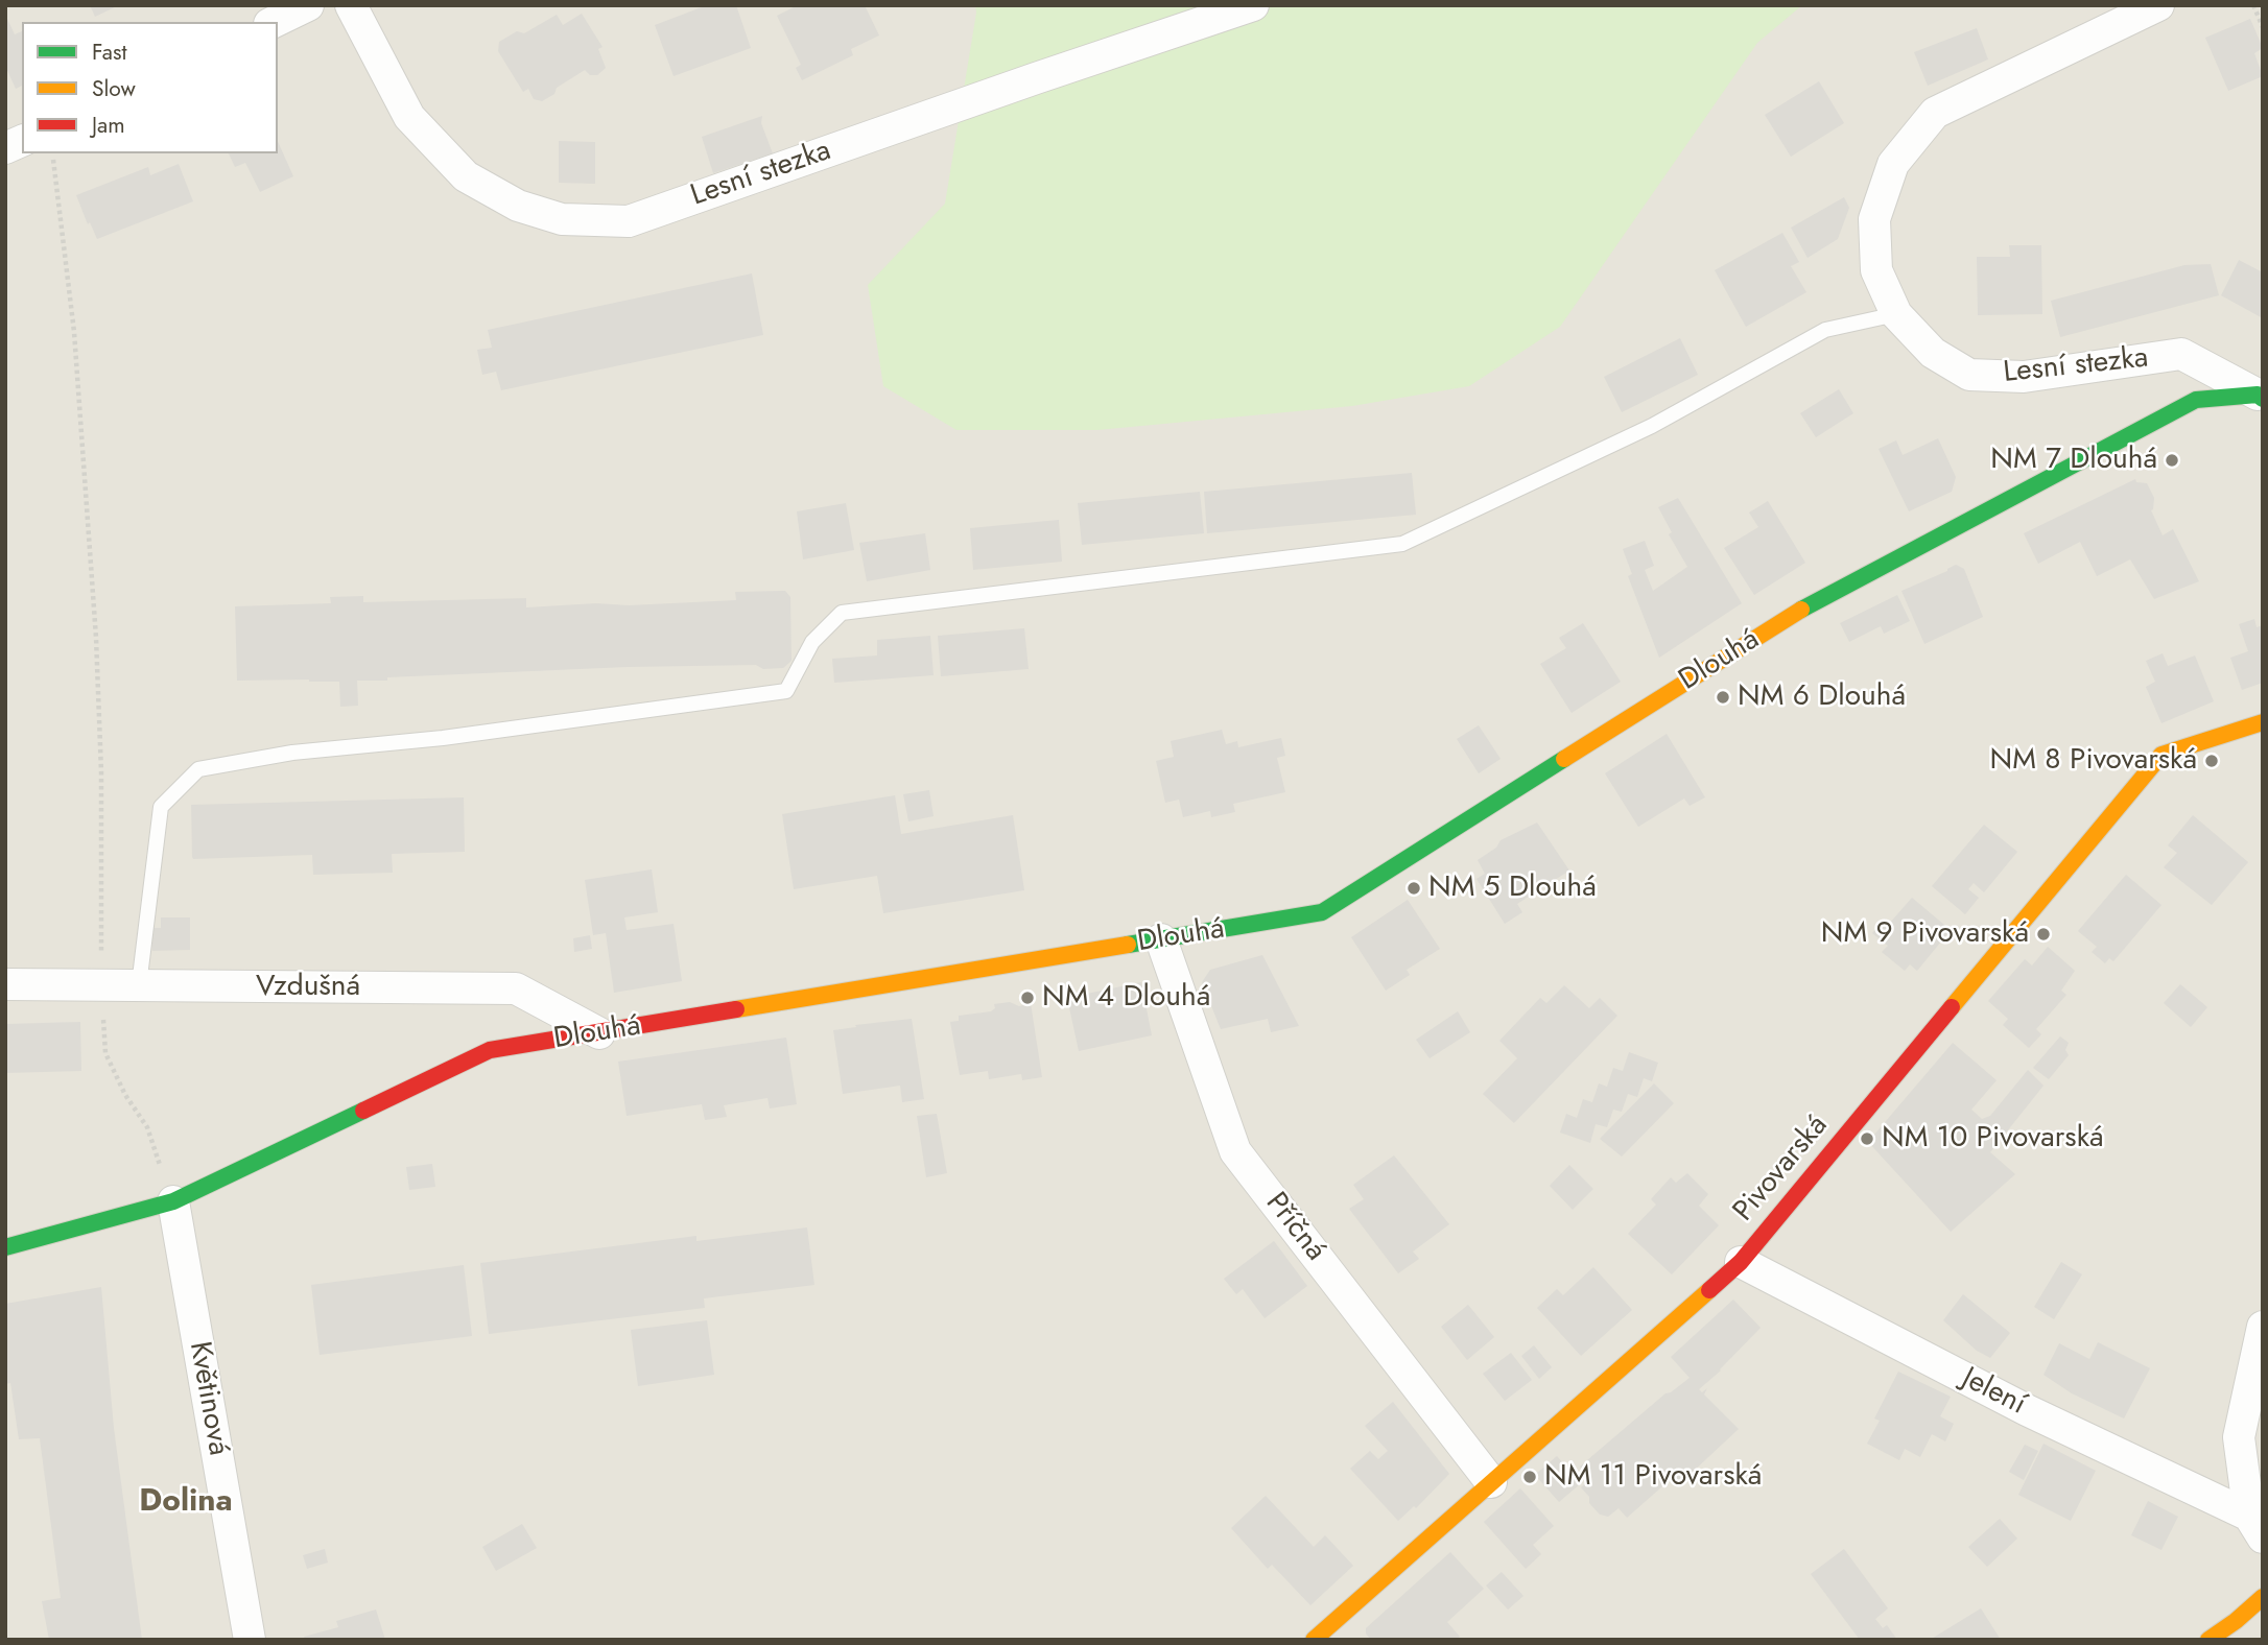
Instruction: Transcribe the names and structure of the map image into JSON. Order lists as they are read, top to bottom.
{
  "streets": {
    "street": [
      "Lesní stezka",
      "Dlouhá",
      "Vzdušná",
      "Pivovarská",
      "Příčná",
      "Jelení",
      "Květinová"
    ]
  },
  "crossings": [
    ["Lesní stezka", "Dlouhá"],
    ["Dlouhá", "Vzdušná"],
    ["Dlouhá", "Příčná"],
    ["Dlouhá", "Květinová"],
    ["Pivovarská", "Příčná"],
    ["Pivovarská", "Jelení"]
  ],
  "districts": ["Dolina"],
  "places": [
    "NM 7 Dlouhá",
    "NM 6 Dlouhá",
    "NM 8 Pivovarská",
    "NM 5 Dlouhá",
    "NM 9 Pivovarská",
    "NM 4 Dlouhá",
    "NM 10 Pivovarská",
    "NM 11 Pivovarská"
  ],
  "legend": ["Fast", "Slow", "Jam"]
}
